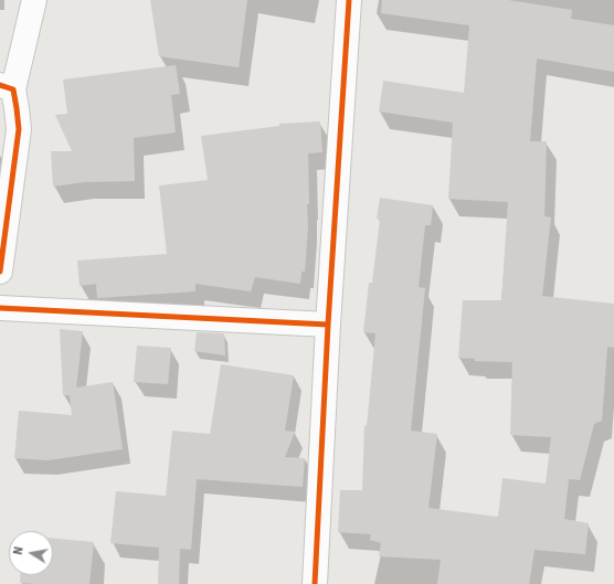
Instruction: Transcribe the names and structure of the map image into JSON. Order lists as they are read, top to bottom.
{
  "north": "left"
}
